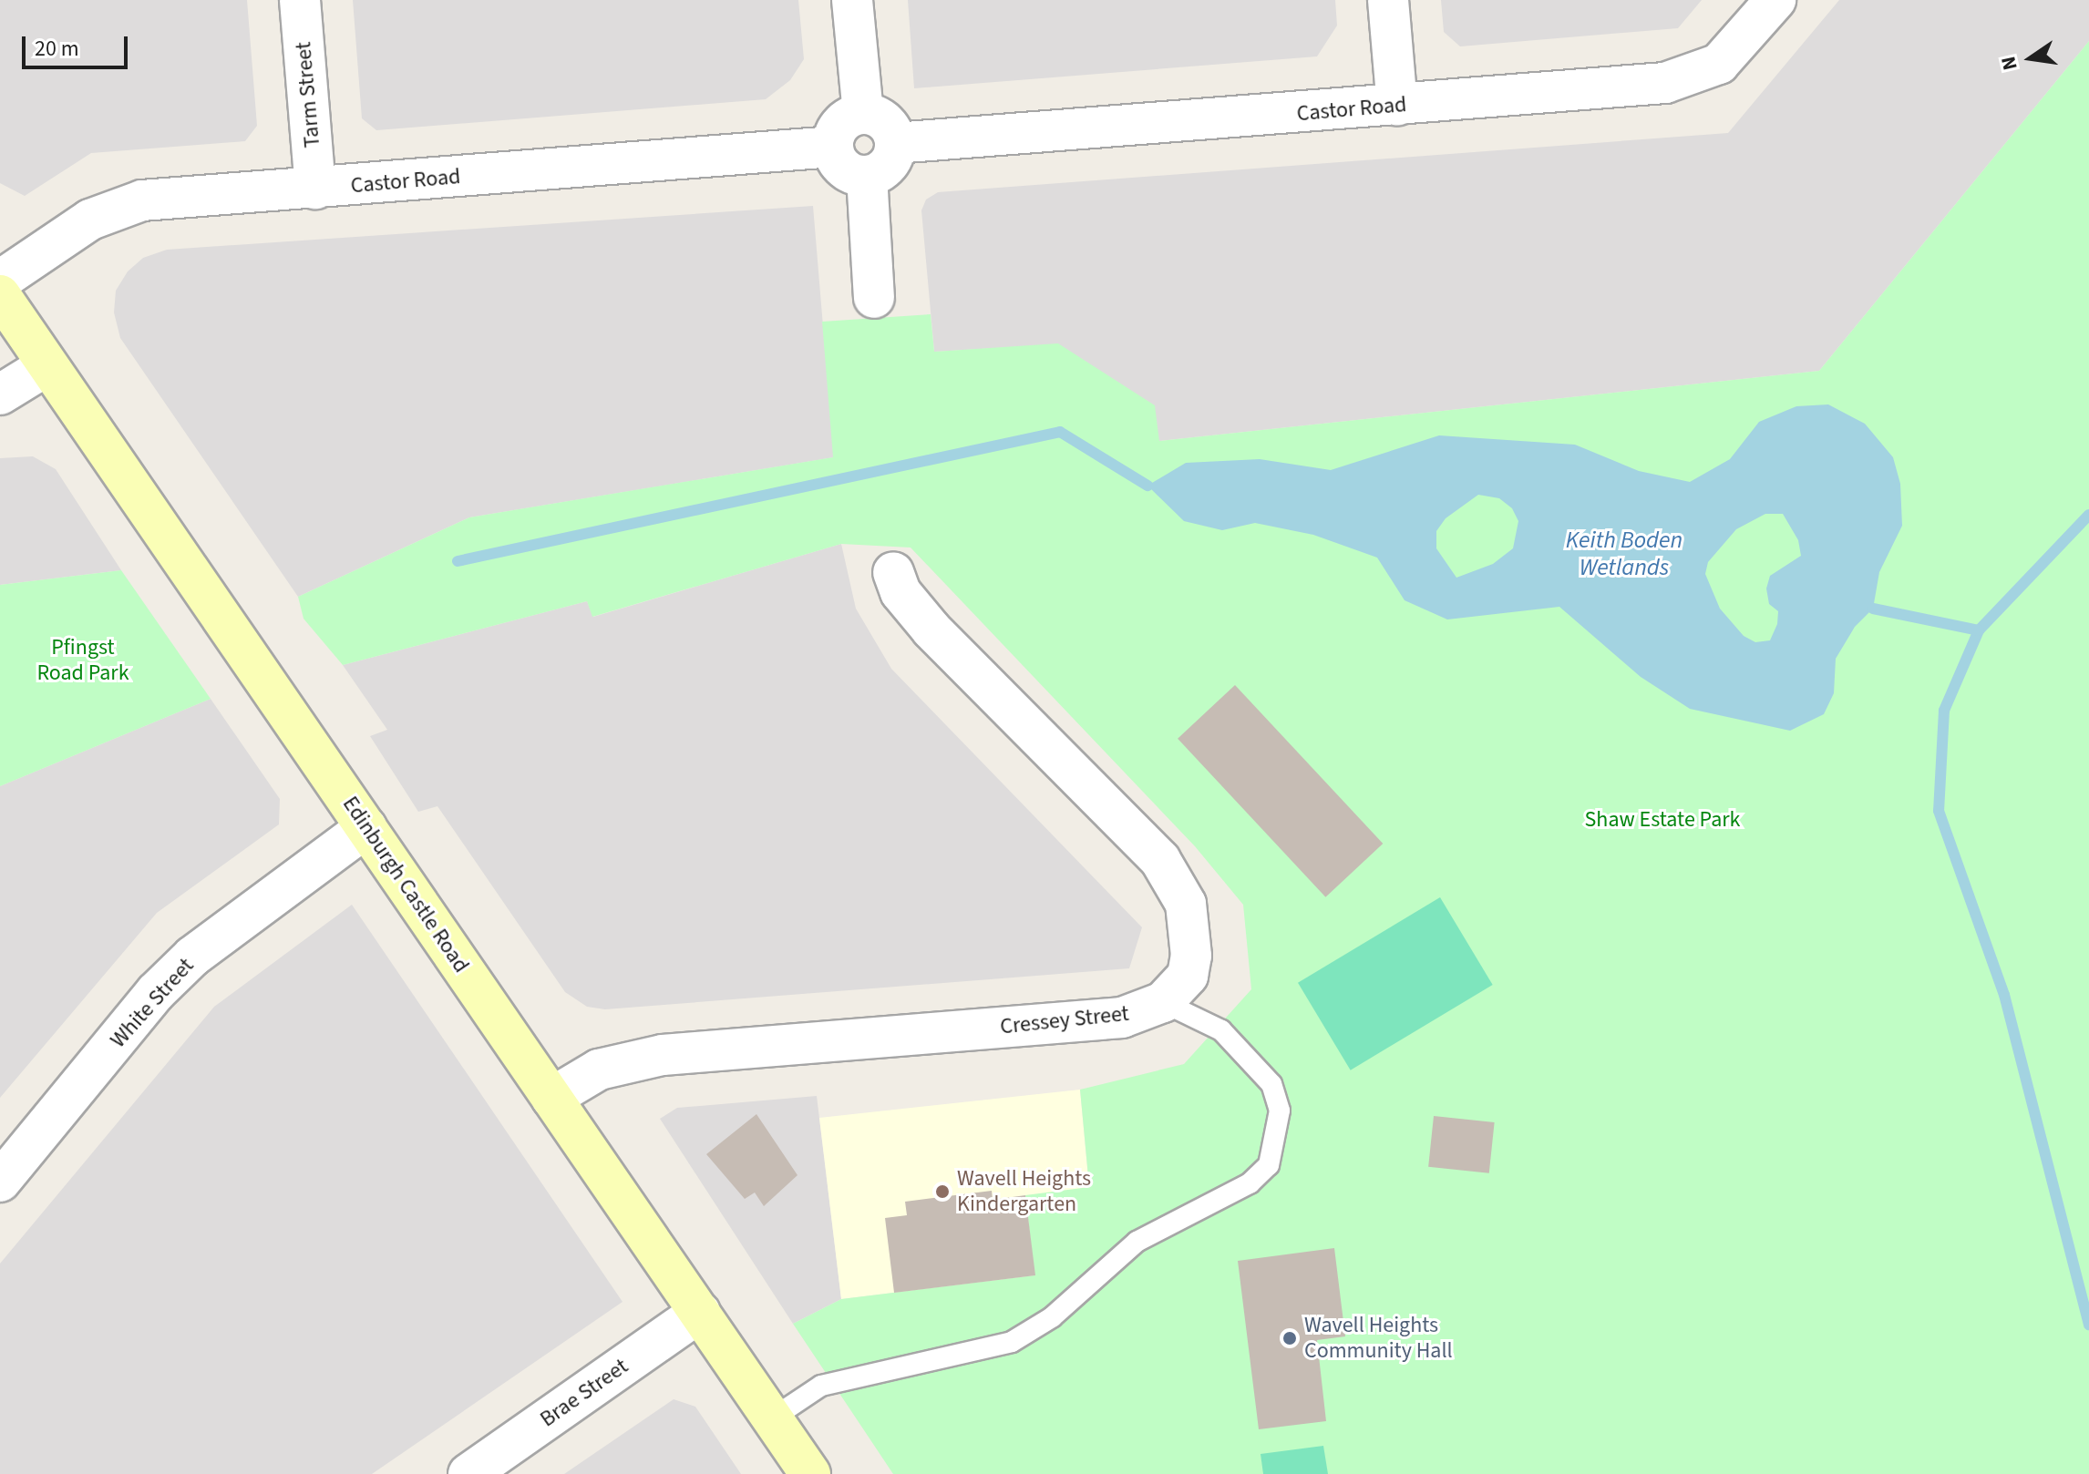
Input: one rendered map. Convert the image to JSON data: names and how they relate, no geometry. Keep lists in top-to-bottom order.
{
  "streets": {
    "street": [
      "Tarm Street",
      "Castor Road",
      "Edinburgh Castle Road",
      "White Street",
      "Cressey Street",
      "Brae Street"
    ]
  },
  "crossings": [
    ["Tarm Street", "Castor Road"],
    ["Edinburgh Castle Road", "White Street"],
    ["Edinburgh Castle Road", "Cressey Street"],
    ["Edinburgh Castle Road", "Brae Street"]
  ],
  "water": ["Keith Boden Wetlands"],
  "parks": ["Pfingst Road Park", "Shaw Estate Park"],
  "places": ["Wavell Heights Kindergarten", "Wavell Heights Community Hall"],
  "scale_bar": "20 m",
  "north": "left"
}
